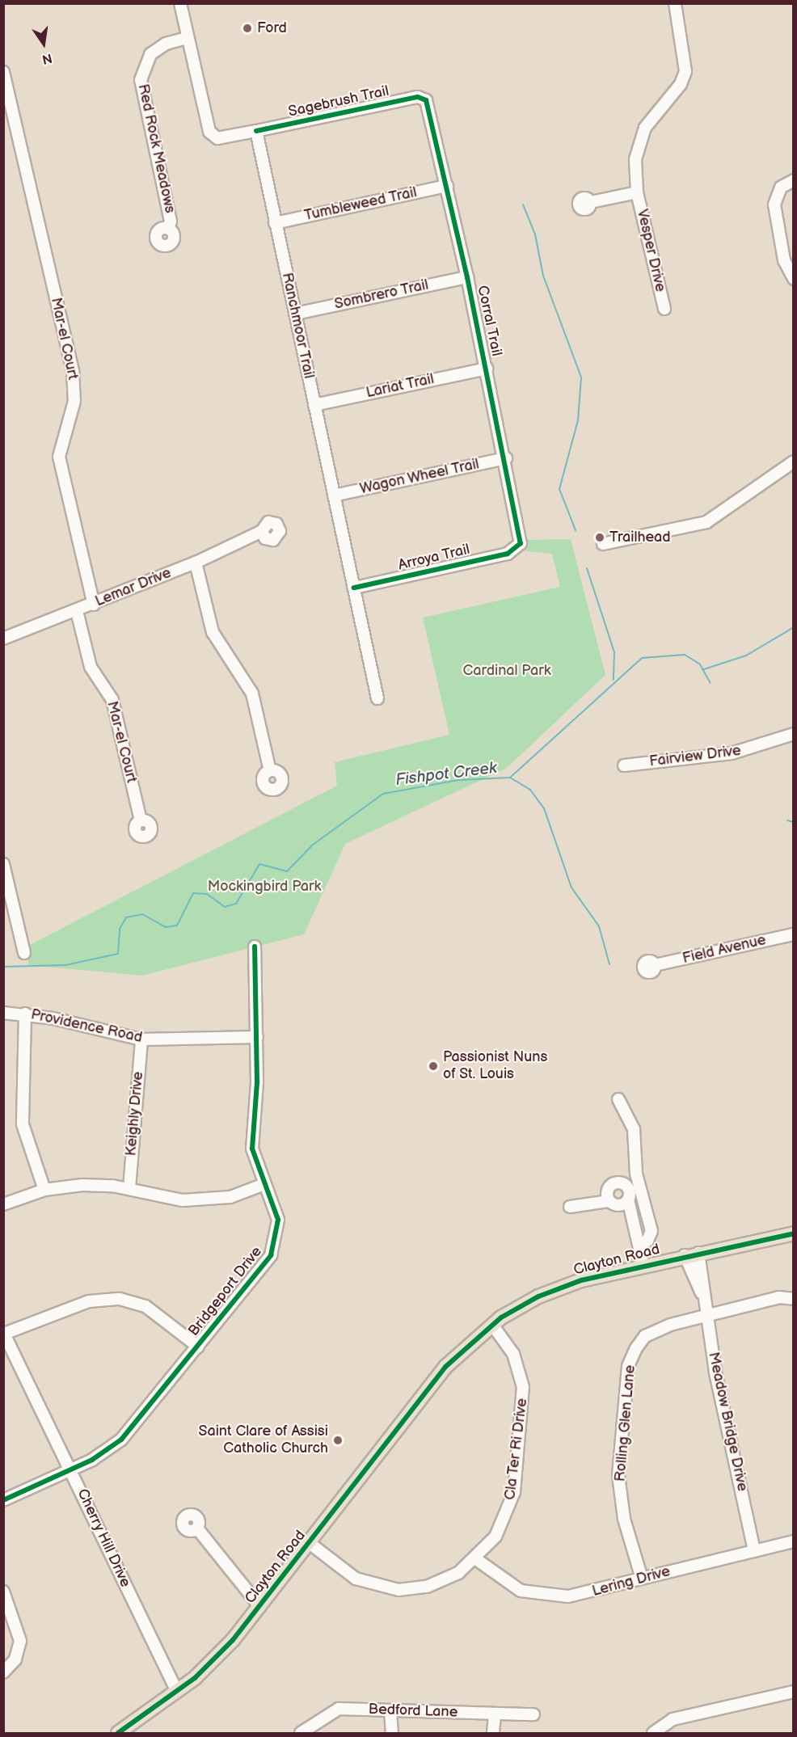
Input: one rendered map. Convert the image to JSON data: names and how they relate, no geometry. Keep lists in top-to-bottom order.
{
  "streets": {
    "main road": ["Clayton Road"],
    "street": [
      "Sagebrush Trail",
      "Red Rock Meadows",
      "Tumbleweed Trail",
      "Vesper Drive",
      "Sombrero Trail",
      "Corral Trail",
      "Ranchmoor Trail",
      "Mar-el Court",
      "Lariat Trail",
      "Wagon Wheel Trail",
      "Arroya Trail",
      "Lemar Drive",
      "Fairview Drive",
      "Field Avenue",
      "Providence Road",
      "Keighly Drive",
      "Bridgeport Drive",
      "Meadow Bridge Drive",
      "Rolling Glen Lane",
      "Cla Ter Ri Drive",
      "Cherry Hill Drive",
      "Lering Drive",
      "Bedford Lane"
    ]
  },
  "crossings": [
    ["Sagebrush Trail", "Corral Trail"],
    ["Sagebrush Trail", "Ranchmoor Trail"],
    ["Tumbleweed Trail", "Corral Trail"],
    ["Tumbleweed Trail", "Ranchmoor Trail"],
    ["Sombrero Trail", "Corral Trail"],
    ["Sombrero Trail", "Ranchmoor Trail"],
    ["Corral Trail", "Lariat Trail"],
    ["Corral Trail", "Wagon Wheel Trail"],
    ["Corral Trail", "Arroya Trail"],
    ["Ranchmoor Trail", "Lariat Trail"],
    ["Ranchmoor Trail", "Wagon Wheel Trail"],
    ["Ranchmoor Trail", "Arroya Trail"],
    ["Mar-el Court", "Lemar Drive"],
    ["Providence Road", "Keighly Drive"],
    ["Providence Road", "Bridgeport Drive"],
    ["Clayton Road", "Meadow Bridge Drive"],
    ["Clayton Road", "Cla Ter Ri Drive"],
    ["Clayton Road", "Cherry Hill Drive"],
    ["Bridgeport Drive", "Cherry Hill Drive"],
    ["Meadow Bridge Drive", "Rolling Glen Lane"],
    ["Meadow Bridge Drive", "Lering Drive"],
    ["Rolling Glen Lane", "Lering Drive"],
    ["Cla Ter Ri Drive", "Lering Drive"]
  ],
  "water": ["Fishpot Creek"],
  "parks": ["Cardinal Park", "Mockingbird Park"],
  "places": [
    "Ford",
    "Trailhead",
    "Passionist Nuns of St. Louis",
    "Saint Clare of Assisi Catholic Church"
  ],
  "north": "bottom"
}
